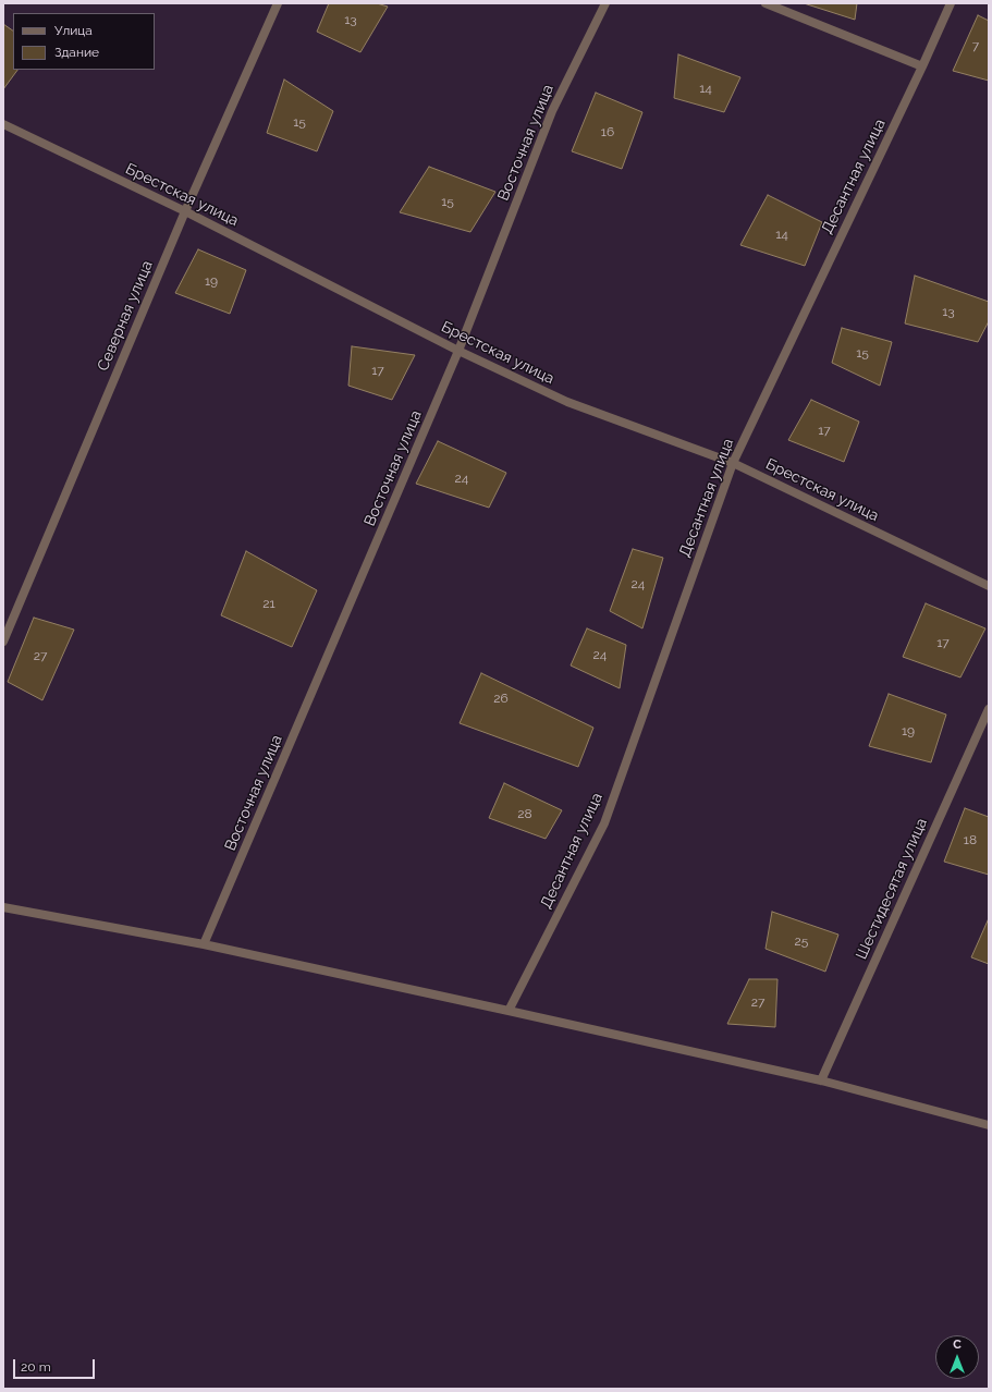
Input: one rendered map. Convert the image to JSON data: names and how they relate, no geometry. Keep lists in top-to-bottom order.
{
  "streets": {
    "street": [
      "Восточная улица",
      "Десантная улица",
      "Брестская улица",
      "Северная улица",
      "Шестидесятая улица"
    ]
  },
  "crossings": [
    ["Восточная улица", "Брестская улица"],
    ["Десантная улица", "Брестская улица"],
    ["Брестская улица", "Северная улица"]
  ],
  "house_numbers": [
    "13",
    "7",
    "14",
    "15",
    "16",
    "15",
    "14",
    "19",
    "13",
    "15",
    "17",
    "17",
    "24",
    "24",
    "21",
    "17",
    "24",
    "27",
    "26",
    "19",
    "28",
    "18",
    "25",
    "27"
  ],
  "legend": ["Улица", "Здание"],
  "scale_bar": "20 m",
  "north": "top"
}
